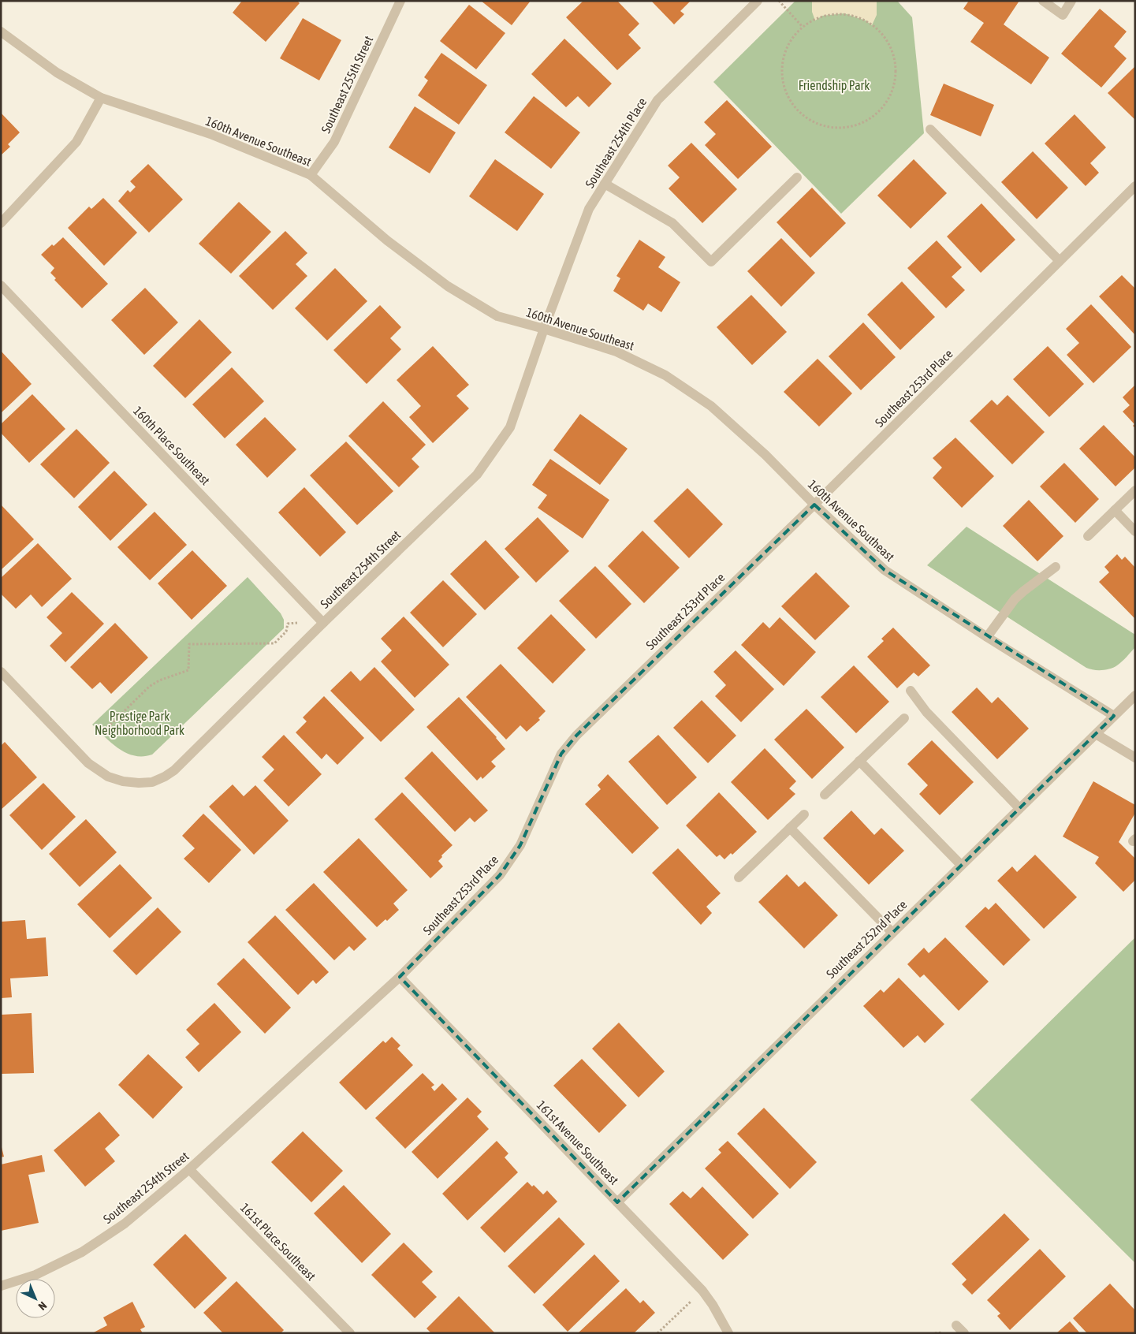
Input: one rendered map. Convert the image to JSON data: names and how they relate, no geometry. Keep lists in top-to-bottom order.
{
  "streets": {
    "street": [
      "Southeast 255th Street",
      "160th Avenue Southeast",
      "Southeast 254th Place",
      "Southeast 253rd Place",
      "160th Place Southeast",
      "Southeast 254th Street",
      "Southeast 252nd Place",
      "161st Avenue Southeast",
      "161st Place Southeast"
    ]
  },
  "crossings": [
    ["Southeast 255th Street", "160th Avenue Southeast"],
    ["160th Avenue Southeast", "Southeast 254th Place"],
    ["160th Avenue Southeast", "Southeast 253rd Place"],
    ["160th Avenue Southeast", "Southeast 254th Street"],
    ["160th Avenue Southeast", "Southeast 252nd Place"],
    ["Southeast 254th Place", "Southeast 254th Street"],
    ["Southeast 253rd Place", "Southeast 254th Street"],
    ["Southeast 253rd Place", "161st Avenue Southeast"],
    ["160th Place Southeast", "Southeast 254th Street"],
    ["Southeast 254th Street", "161st Place Southeast"],
    ["Southeast 252nd Place", "161st Avenue Southeast"]
  ],
  "parks": ["Friendship Park", "Prestige Park Neighborhood Park"],
  "north": "bottom right"
}
